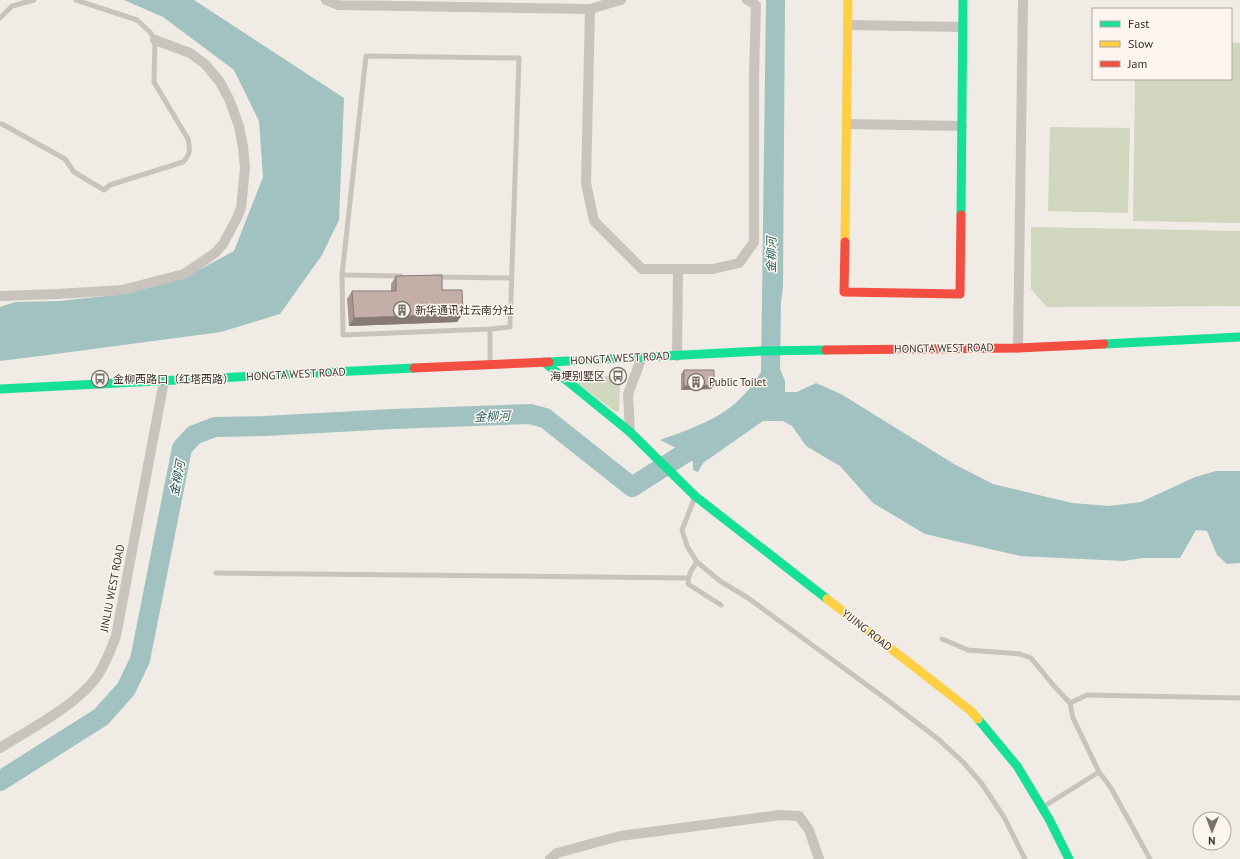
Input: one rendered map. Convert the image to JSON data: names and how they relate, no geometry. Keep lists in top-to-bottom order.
{
  "streets": {
    "street": ["HONGTA WEST ROAD", "JINLIU WEST ROAD", "YIJING ROAD"]
  },
  "crossings": [
    ["HONGTA WEST ROAD", "JINLIU WEST ROAD"],
    ["HONGTA WEST ROAD", "YIJING ROAD"]
  ],
  "water": ["金柳河"],
  "places": {
    "building": ["新华通讯社云南分社", "Public Toilet"],
    "bus stop": ["海埂别墅区", "金柳西路口（红塔西路）"]
  },
  "legend": ["Fast", "Slow", "Jam"],
  "north": "bottom"
}
